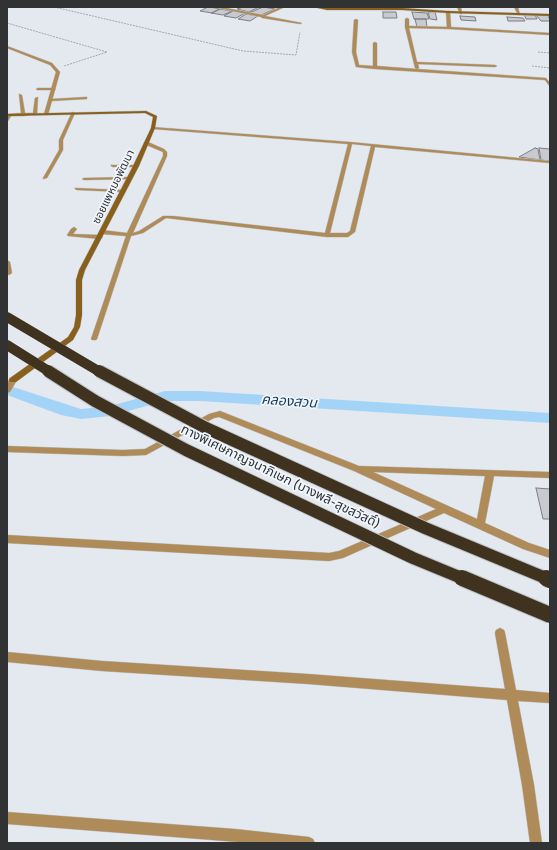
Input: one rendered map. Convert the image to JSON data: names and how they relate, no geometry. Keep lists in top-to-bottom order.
{
  "streets": {
    "highway": ["ทางพิเศษกาญจนาภิเษก (บางพลี-สุขสวัสดิ์)"],
    "street": ["ซอยแพหมอพัฒนา"]
  },
  "water": ["คลองสวน"]
}
